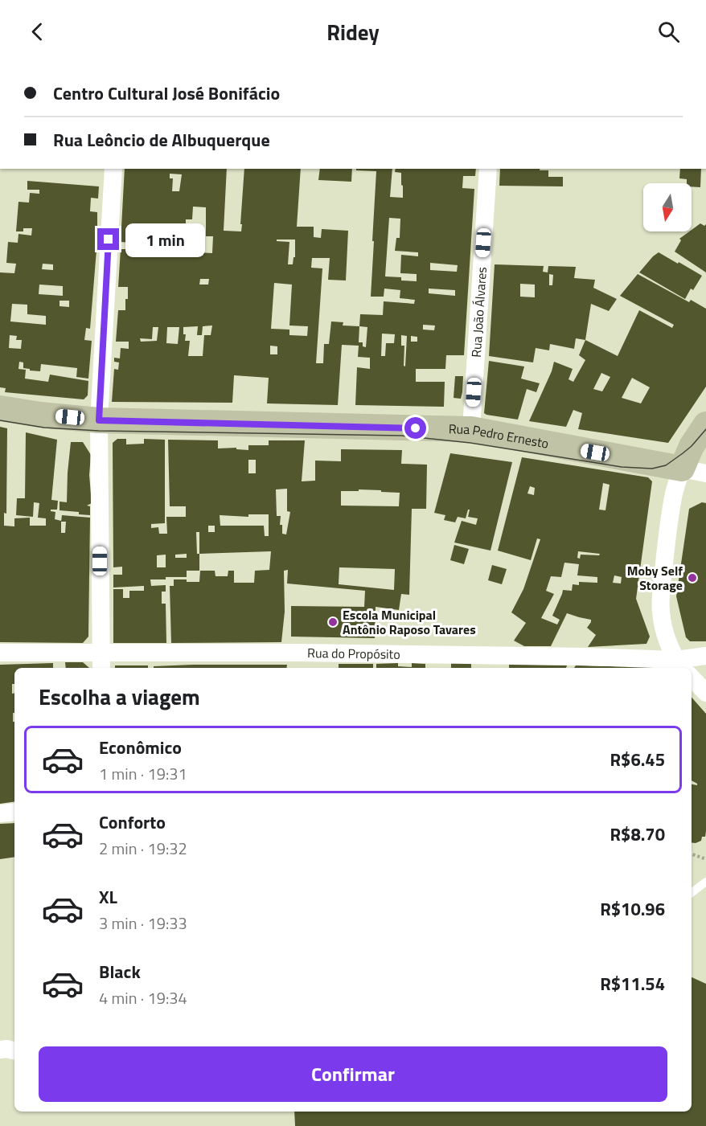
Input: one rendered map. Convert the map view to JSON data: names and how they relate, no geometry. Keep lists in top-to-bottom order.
{
  "streets": {
    "street": ["Rua João Álvares", "Rua Pedro Ernesto", "Rua do Propósito"]
  },
  "crossings": [
    ["Rua João Álvares", "Rua Pedro Ernesto"]
  ],
  "places": ["Moby Self Storage", "Escola Municipal Antônio Raposo Tavares"],
  "north": "bottom",
  "page": {
    "header": "Ridey",
    "banner": ["Centro Cultural José Bonifácio", "Rua Leôncio de Albuquerque"],
    "bubble": "1 min",
    "heading": "Escolha a viagem",
    "list": [
      {
        "name": "Econômico",
        "note": "1 min · 19:31",
        "value": "R$6.45"
      },
      {
        "name": "Conforto",
        "note": "2 min · 19:32",
        "value": "R$8.70"
      },
      {
        "name": "XL",
        "note": "3 min · 19:33",
        "value": "R$10.96"
      },
      {
        "name": "Black",
        "note": "4 min · 19:34",
        "value": "R$11.54"
      }
    ],
    "buttons": "Confirmar"
  }
}
